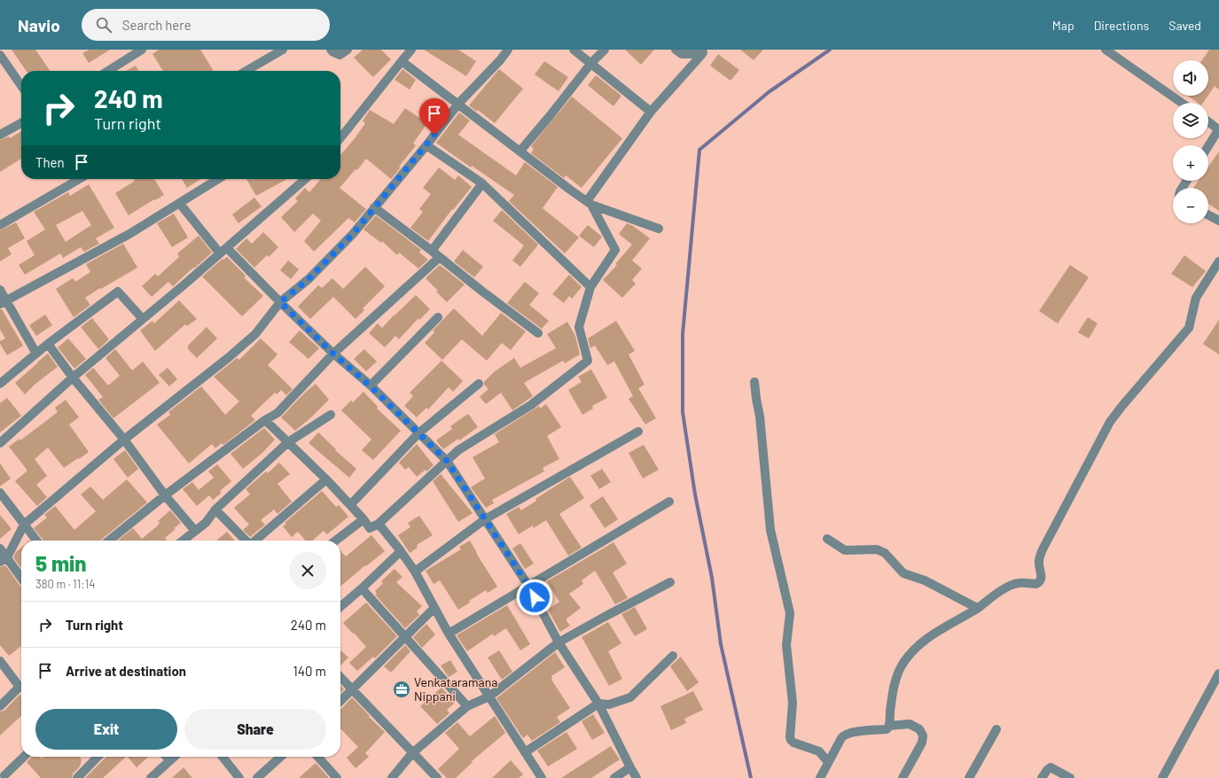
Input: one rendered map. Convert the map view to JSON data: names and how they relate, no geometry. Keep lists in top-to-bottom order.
{
  "places": {
    "office": ["Venkataramana Nippani"]
  },
  "page": {
    "header": "Navio",
    "search": "Search here",
    "nav": ["Map", "Directions", "Saved"],
    "map_buttons": ["+", "−"],
    "turn": ["240 m", "Turn right"],
    "then": "Then",
    "heading": ["5 min", "380 m · 11:14"],
    "list": [
      {
        "name": "Turn right",
        "value": "240 m"
      },
      {
        "name": "Arrive at destination",
        "value": "140 m"
      }
    ],
    "buttons": ["Exit", "Share"]
  }
}
